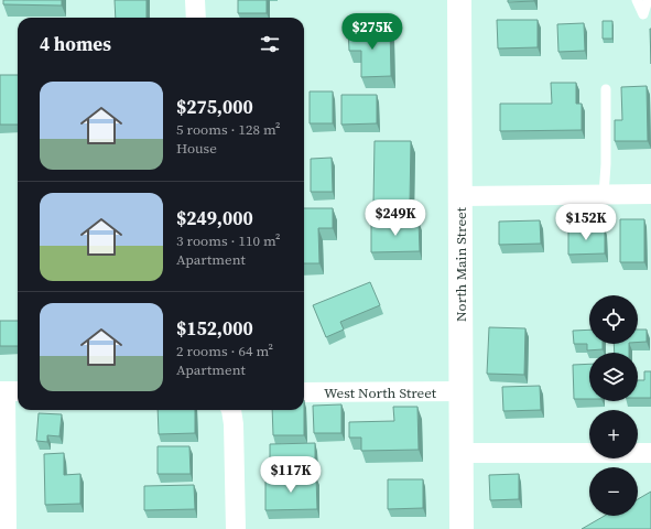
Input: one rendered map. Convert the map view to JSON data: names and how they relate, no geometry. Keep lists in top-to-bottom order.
{
  "streets": {
    "main road": ["North Main Street"],
    "street": ["West North Street"]
  },
  "crossings": [
    ["North Main Street", "West North Street"]
  ],
  "page": {
    "price": [
      "$275K",
      "$249K",
      "$152K",
      "$117K"
    ],
    "heading": "4 homes",
    "list": [
      {
        "name": "$275,000",
        "note": "5 rooms · 128 m² · House"
      },
      {
        "name": "$249,000",
        "note": "3 rooms · 110 m² · Apartment"
      },
      {
        "name": "$152,000",
        "note": "2 rooms · 64 m² · Apartment"
      }
    ],
    "map_buttons": ["+", "−"]
  }
}
